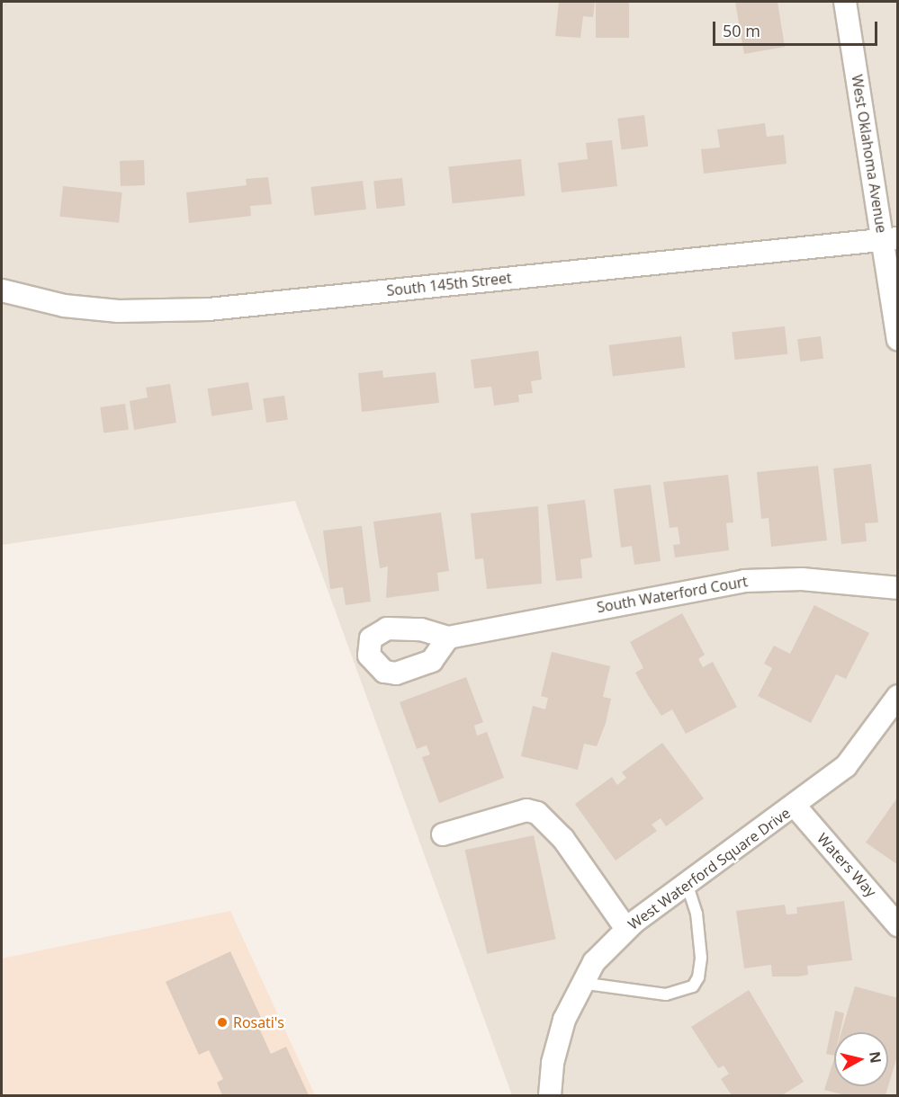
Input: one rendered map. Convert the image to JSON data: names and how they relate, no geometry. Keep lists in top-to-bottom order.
{
  "streets": {
    "street": [
      "West Oklahoma Avenue",
      "South 145th Street",
      "South Waterford Court",
      "Waters Way",
      "West Waterford Square Drive"
    ]
  },
  "crossings": [
    ["West Oklahoma Avenue", "South 145th Street"],
    ["Waters Way", "West Waterford Square Drive"]
  ],
  "places": ["Rosati's"],
  "scale_bar": "50 m",
  "north": "right"
}
